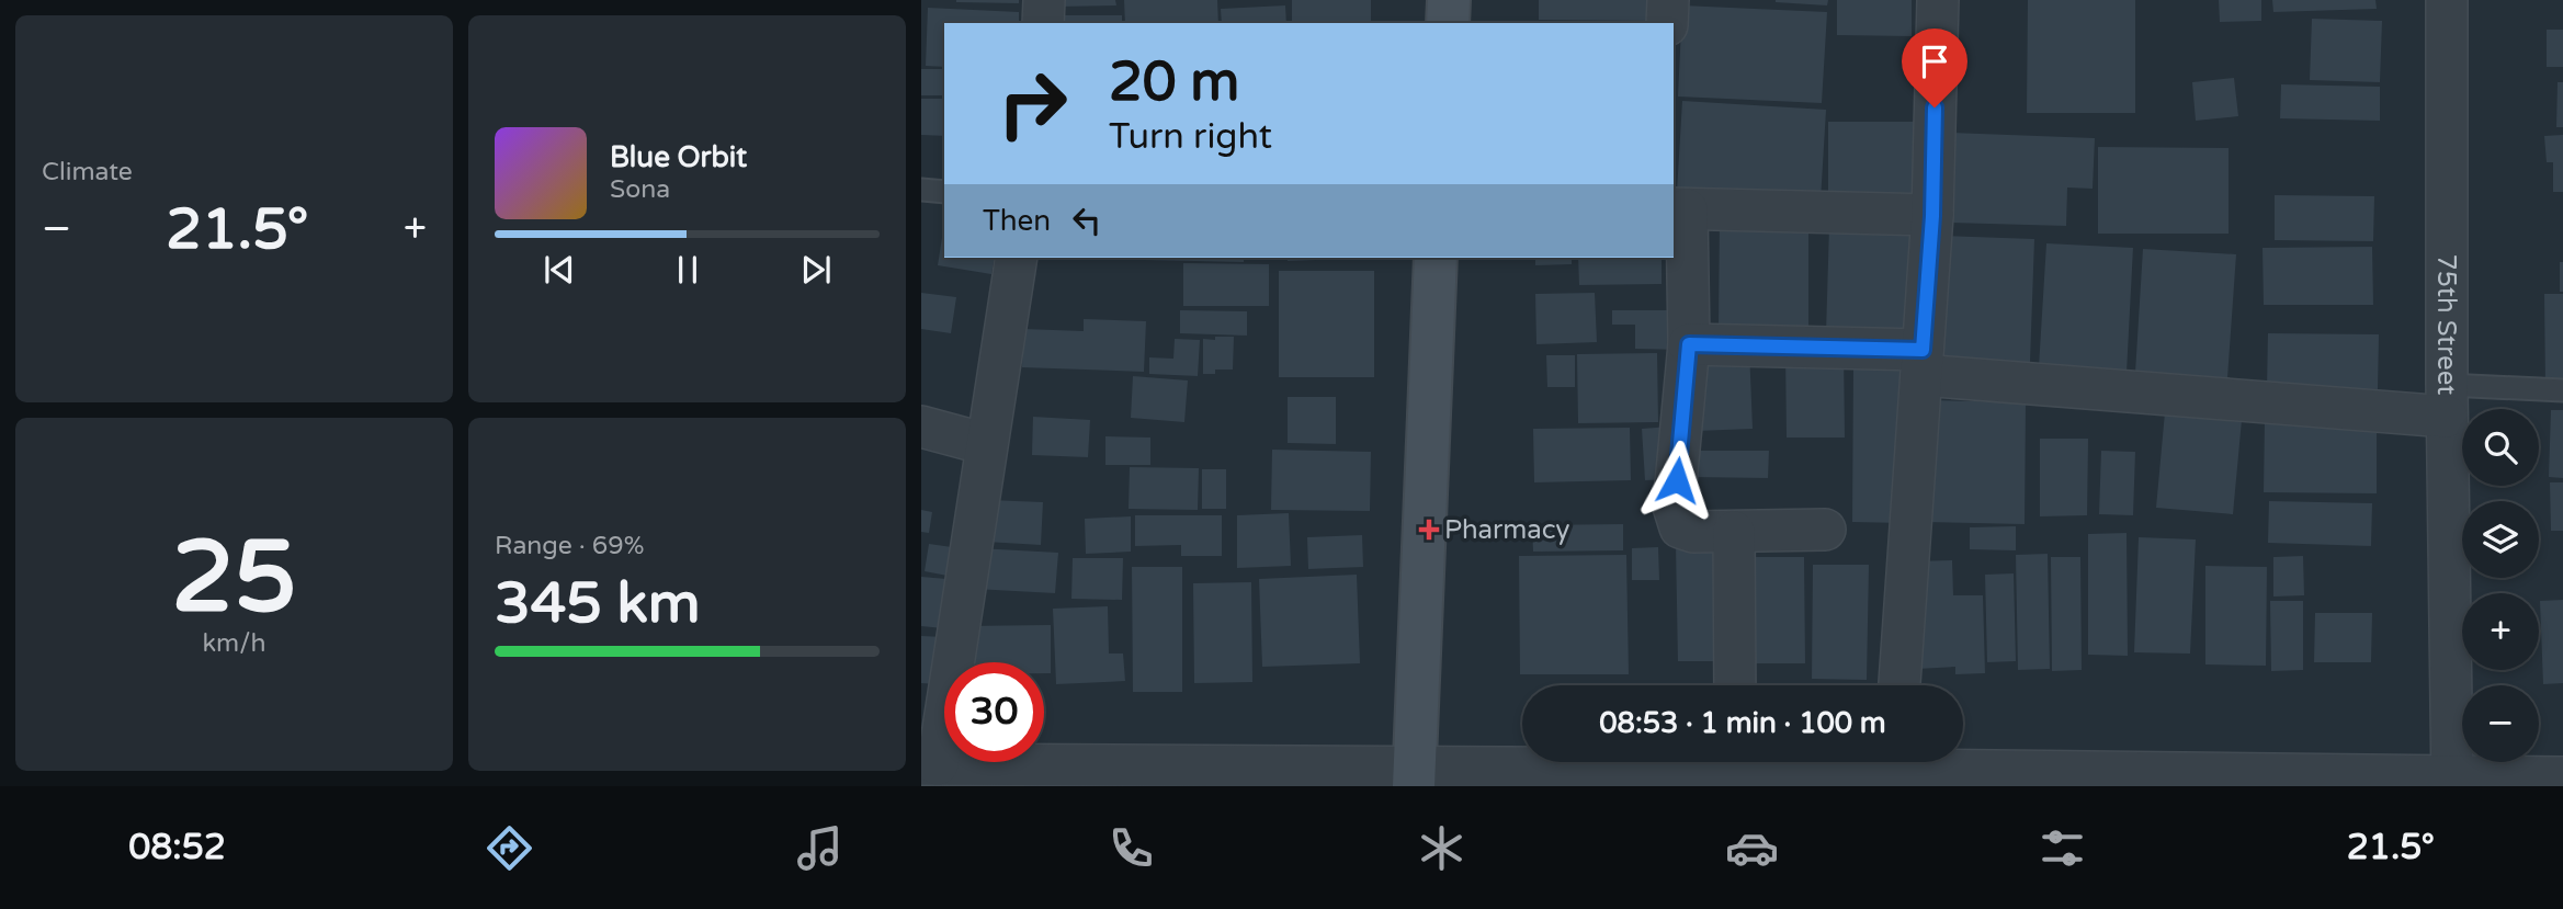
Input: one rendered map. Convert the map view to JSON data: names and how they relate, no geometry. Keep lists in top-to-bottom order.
{
  "streets": {
    "street": ["75th Street"]
  },
  "places": {
    "health": ["Pharmacy"]
  },
  "page": {
    "tile": [
      "Climate",
      ["25", "km/h"],
      ["Range · 69%", "345 km"]
    ],
    "turn": ["20 m", "Turn right"],
    "song": ["Blue Orbit", "Sona"],
    "then": "Then",
    "heat": ["−", "21.5°", "+"],
    "map_buttons": ["+", "−"],
    "limit": "30",
    "trip": "08:53 · 1 min · 100 m",
    "tabs": ["08:52", "21.5°"]
  }
}
